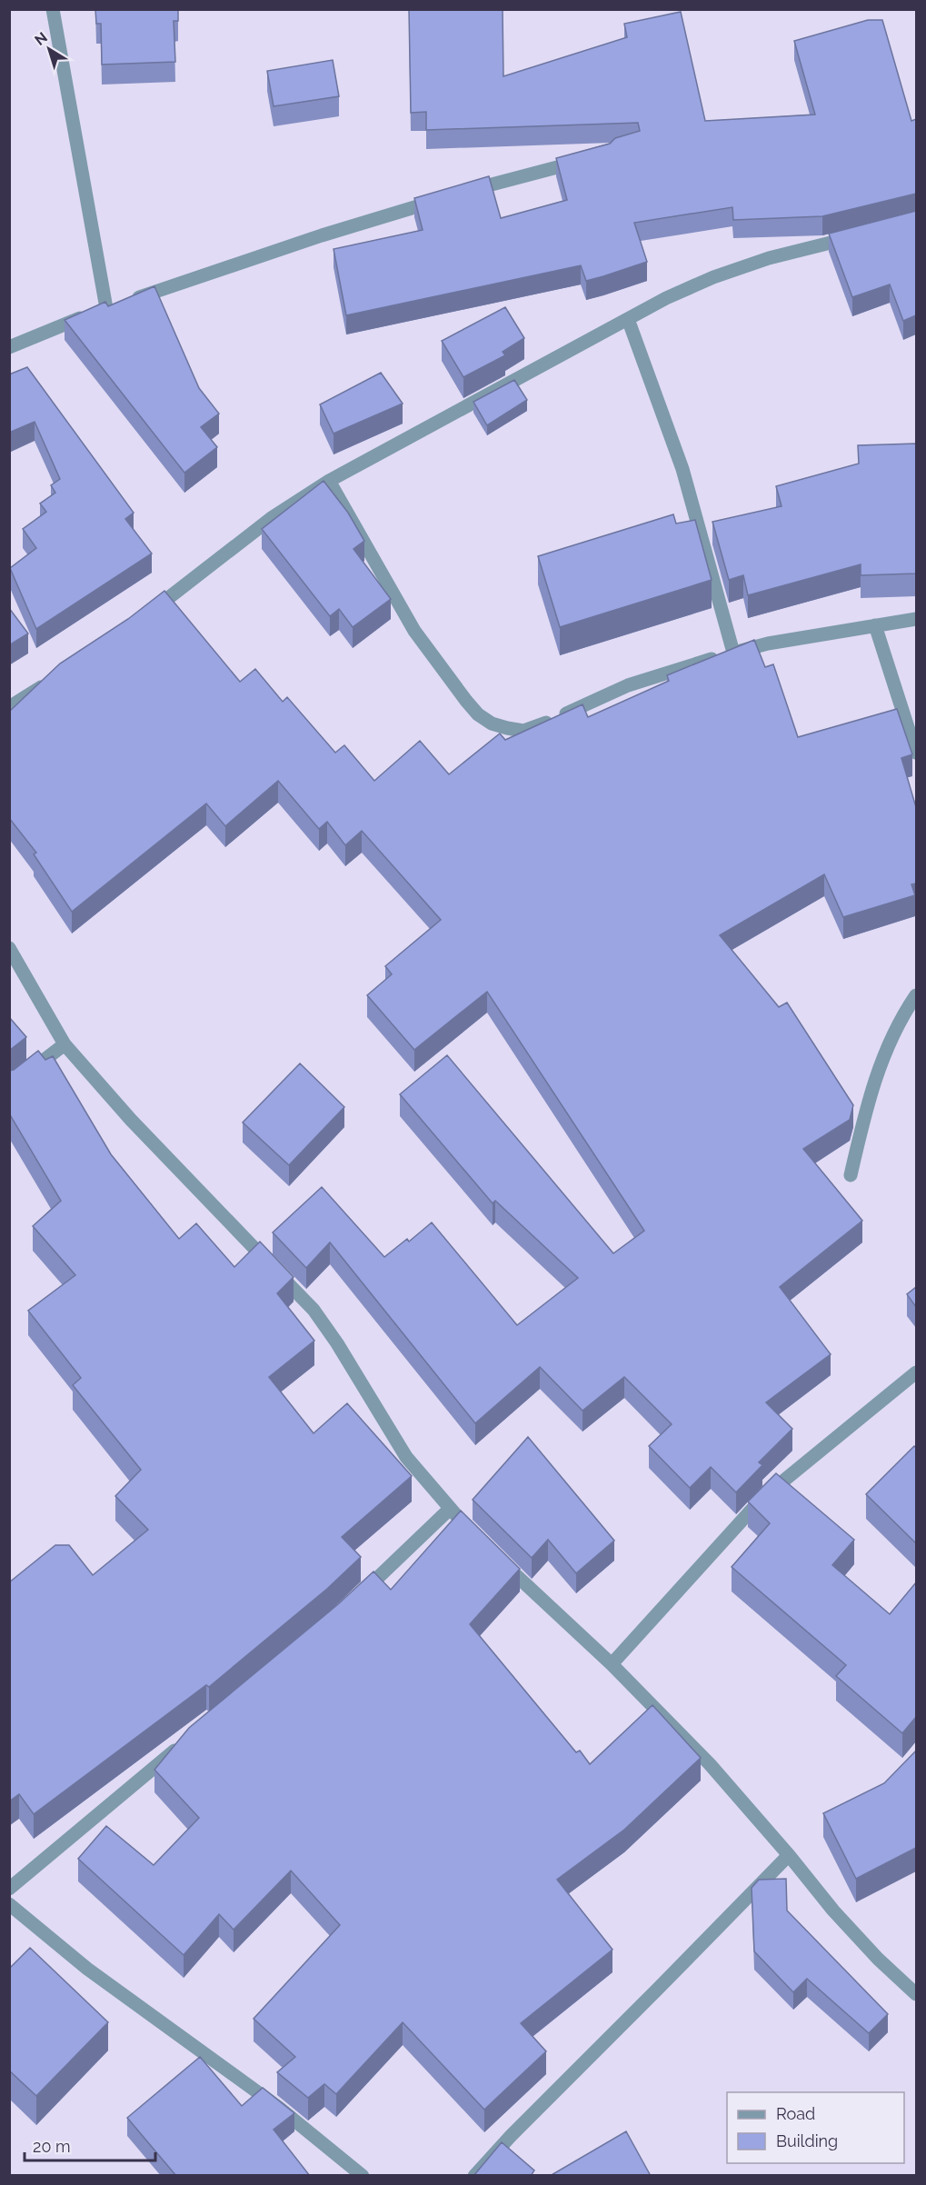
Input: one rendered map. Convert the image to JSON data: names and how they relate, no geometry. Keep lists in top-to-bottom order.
{
  "legend": ["Road", "Building"],
  "scale_bar": "20 m",
  "north": "top left"
}
